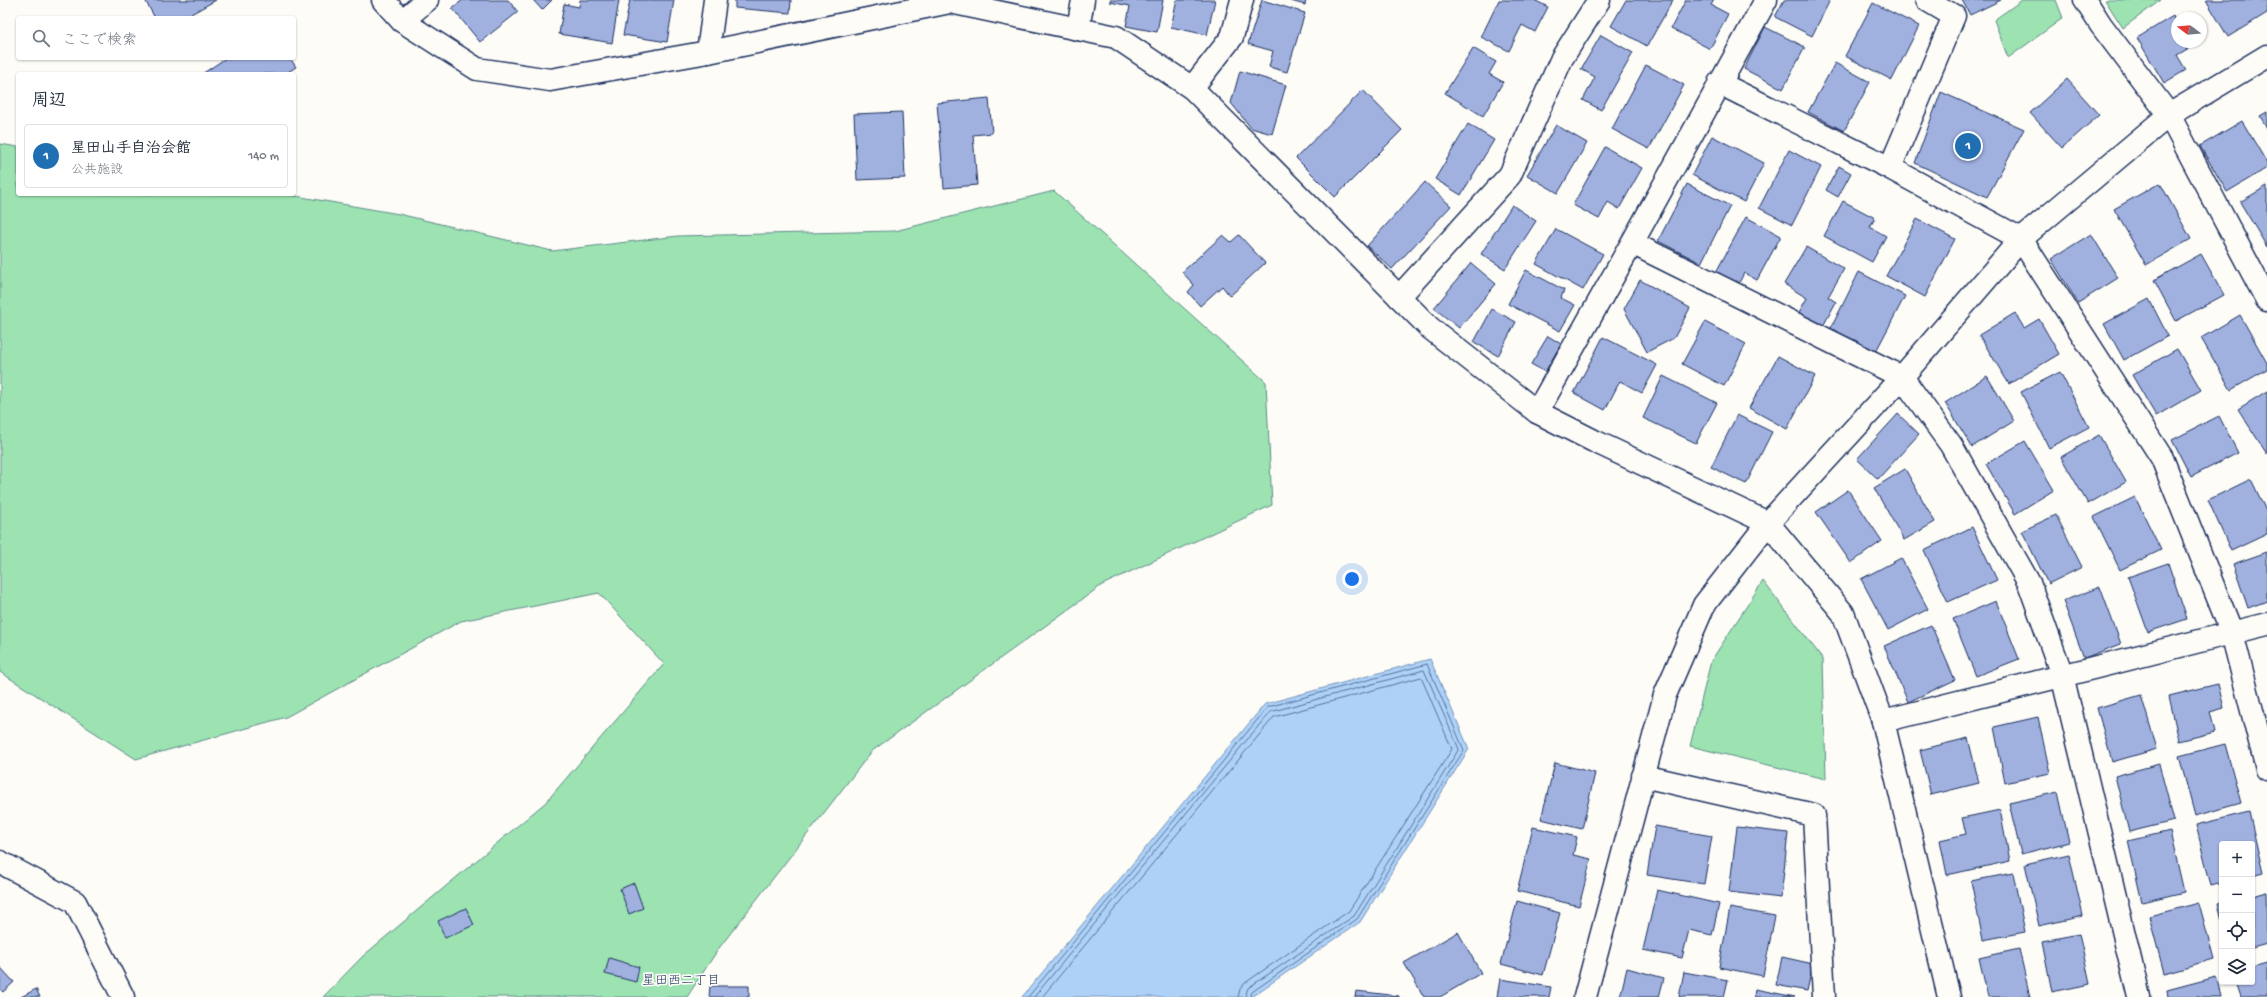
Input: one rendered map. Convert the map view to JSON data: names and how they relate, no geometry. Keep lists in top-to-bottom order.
{
  "districts": ["星田西二丁目"],
  "north": "left",
  "page": {
    "search": "ここで検索",
    "heading": "周辺",
    "list": [
      {
        "mark": "1",
        "name": "星田山手自治会館",
        "note": "公共施設",
        "value": "140 m"
      }
    ],
    "pins": "1",
    "map_buttons": ["+", "−"]
  }
}
